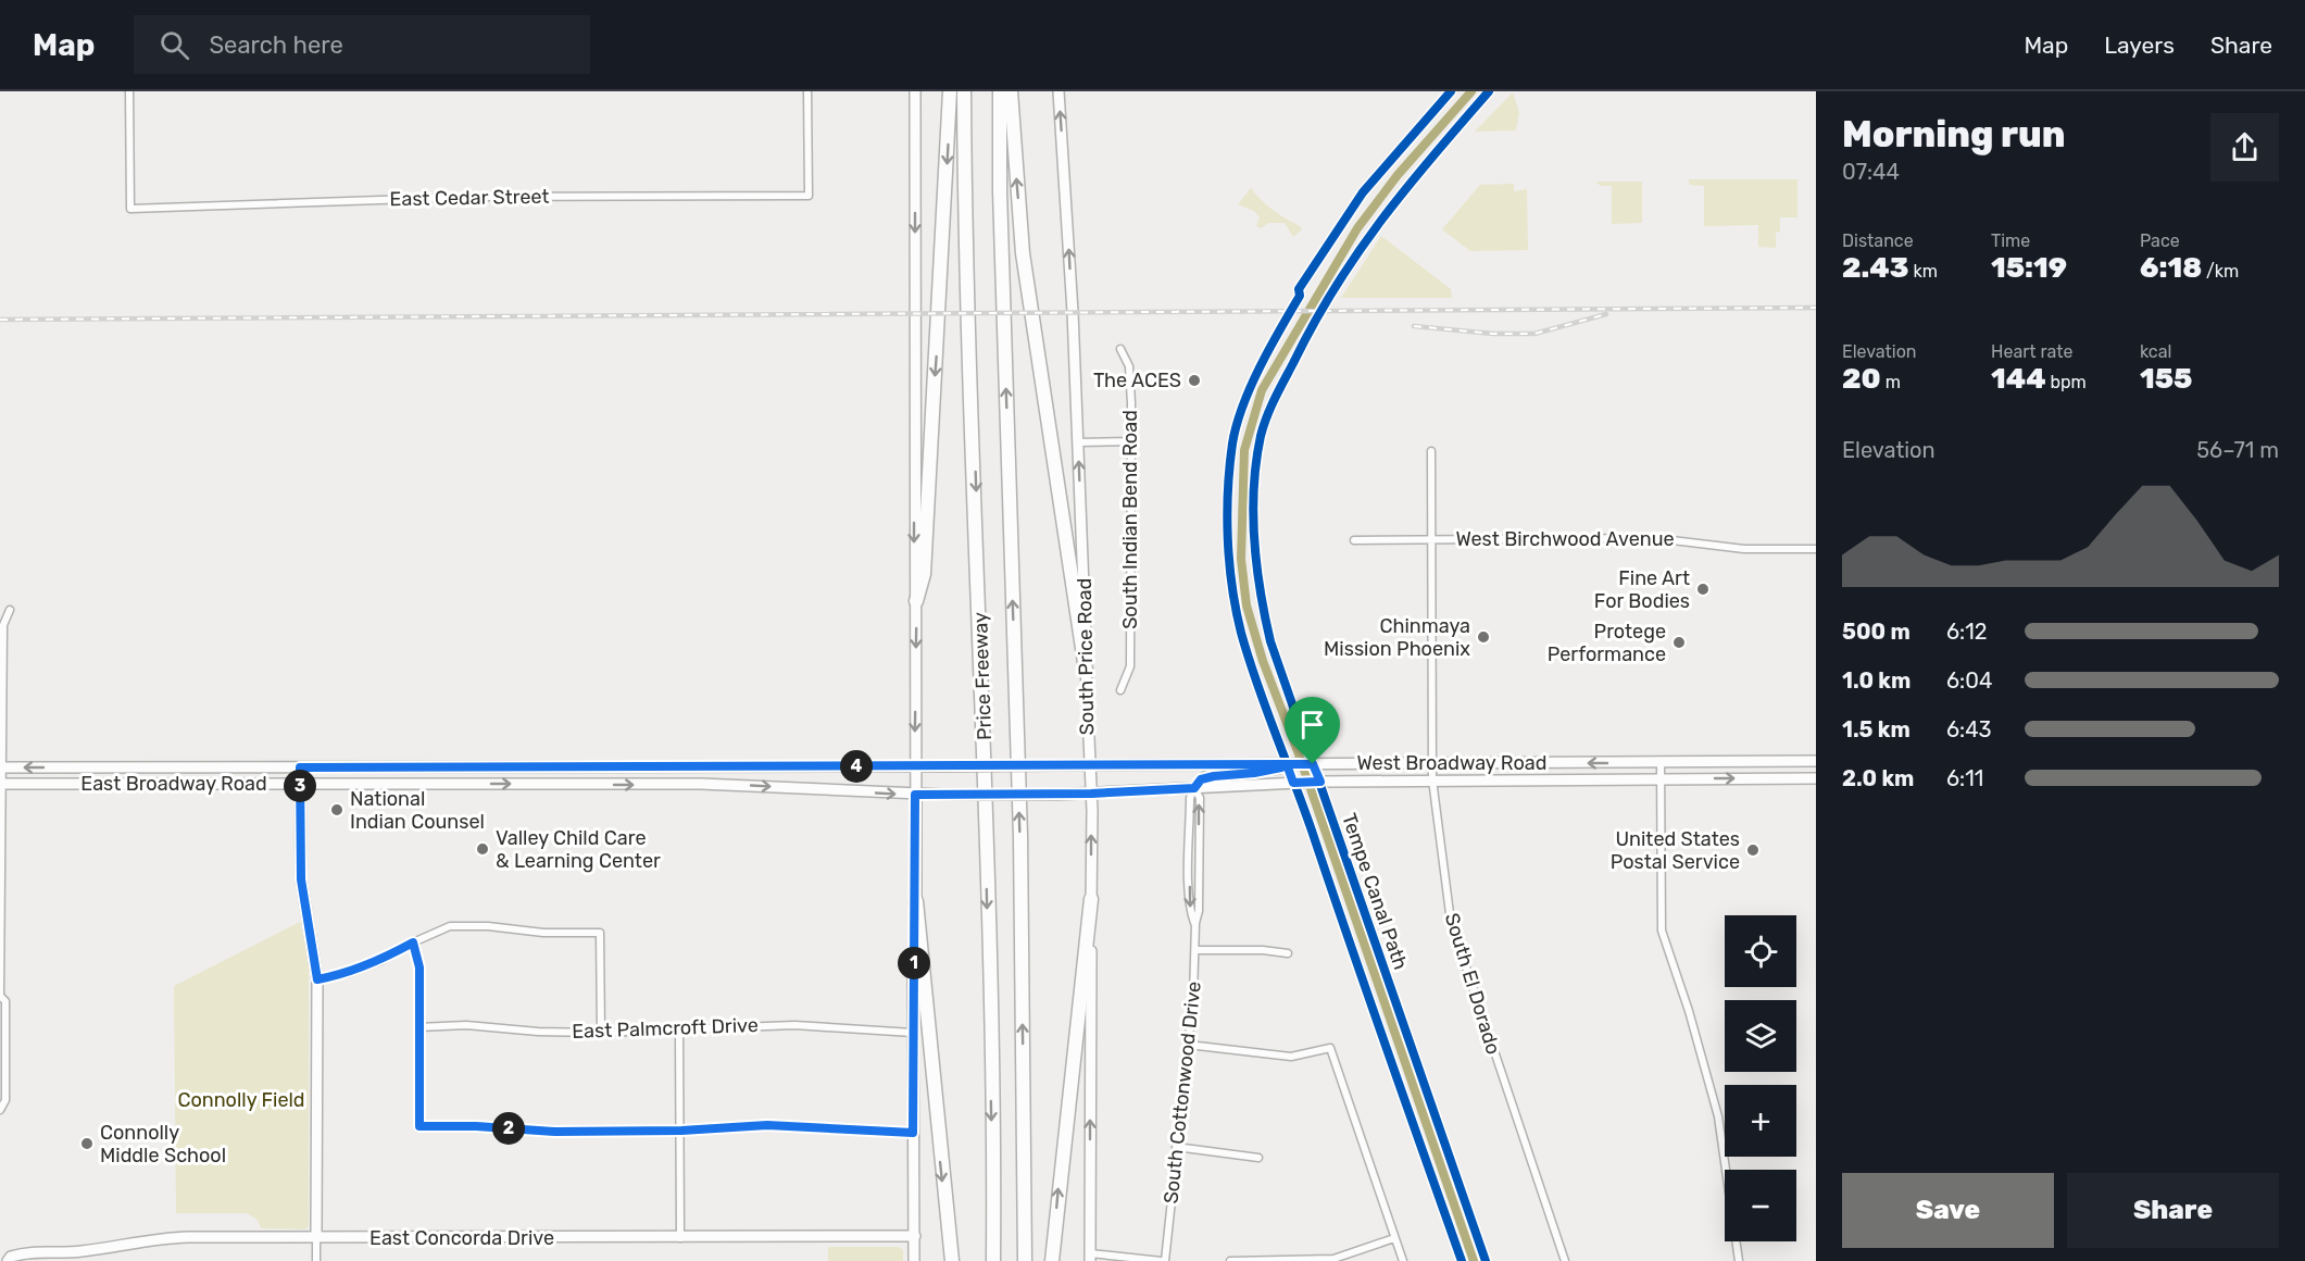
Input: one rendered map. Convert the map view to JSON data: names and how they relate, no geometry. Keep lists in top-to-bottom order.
{
  "streets": {
    "highway": ["Price Freeway"],
    "main road": [
      "South Price Road",
      "West Broadway Road",
      "East Broadway Road",
      "East Concorda Drive"
    ],
    "street": [
      "East Cedar Street",
      "South Indian Bend Road",
      "West Birchwood Avenue",
      "South El Dorado",
      "East Palmcroft Drive",
      "South Cottonwood Drive"
    ],
    "cycle path": ["Tempe Canal Path"]
  },
  "crossings": [
    ["West Birchwood Avenue", "South El Dorado"],
    ["South Price Road", "West Broadway Road"],
    ["South Price Road", "East Broadway Road"],
    ["West Broadway Road", "East Broadway Road"],
    ["West Broadway Road", "South El Dorado"],
    ["West Broadway Road", "South Cottonwood Drive"]
  ],
  "one_way": ["South Price Road"],
  "parks": ["Connolly Field"],
  "places": [
    "The ACES",
    "Fine Art For Bodies",
    "Chinmaya Mission Phoenix",
    "Protege Performance",
    "National Indian Counsel",
    "Valley Child Care & Learning Center",
    "United States Postal Service",
    "Connolly Middle School"
  ],
  "page": {
    "header": "Map",
    "search": "Search here",
    "nav": ["Map", "Layers", "Share"],
    "heading": ["Morning run", "07:44"],
    "stats": [
      ["Distance", "2.43 km"],
      ["Time", "15:19"],
      ["Pace", "6:18 /km"],
      ["Elevation", "20 m"],
      ["Heart rate", "144 bpm"],
      ["kcal", "155"]
    ],
    "chart": ["Elevation", "56–71 m"],
    "list": [
      {
        "name": "500 m",
        "note": "6:12"
      },
      {
        "name": "1.0 km",
        "note": "6:04"
      },
      {
        "name": "1.5 km",
        "note": "6:43"
      },
      {
        "name": "2.0 km",
        "note": "6:11"
      }
    ],
    "pins": [
      "4",
      "3",
      "1",
      "2"
    ],
    "map_buttons": ["+", "−"],
    "buttons": ["Save", "Share"]
  }
}
